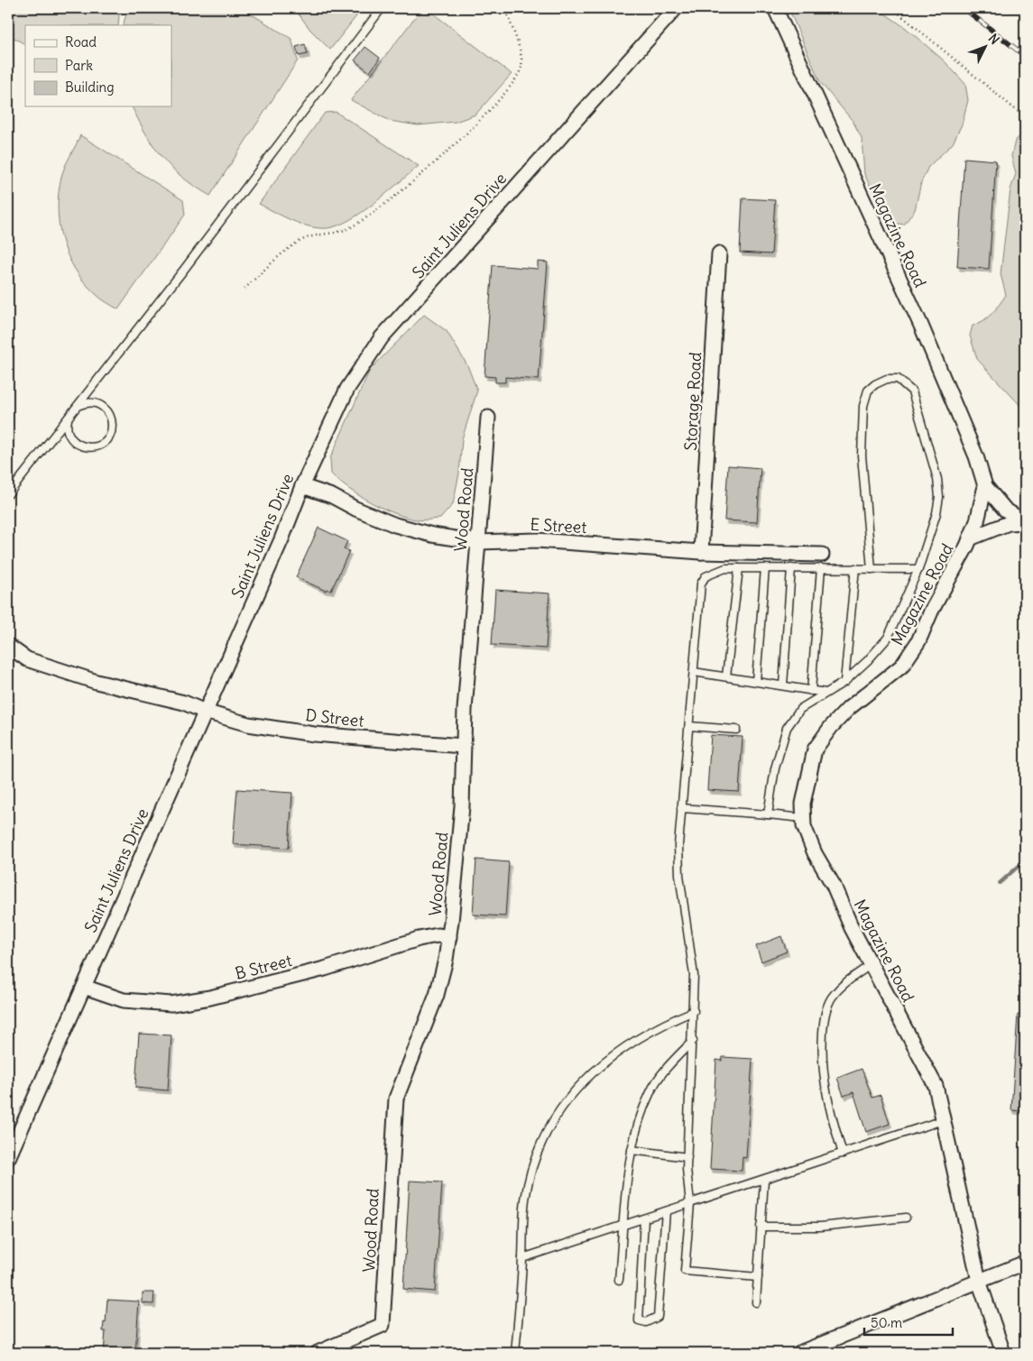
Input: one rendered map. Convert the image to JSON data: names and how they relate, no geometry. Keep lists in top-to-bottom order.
{
  "streets": {
    "street": [
      "Saint Juliens Drive",
      "Magazine Road",
      "Storage Road",
      "Wood Road",
      "E Street",
      "D Street",
      "B Street"
    ]
  },
  "crossings": [
    ["Saint Juliens Drive", "E Street"],
    ["Saint Juliens Drive", "D Street"],
    ["Saint Juliens Drive", "B Street"],
    ["Storage Road", "E Street"],
    ["Wood Road", "E Street"],
    ["Wood Road", "D Street"],
    ["Wood Road", "B Street"]
  ],
  "legend": ["Road", "Park", "Building"],
  "scale_bar": "50 m",
  "north": "top right"
}
